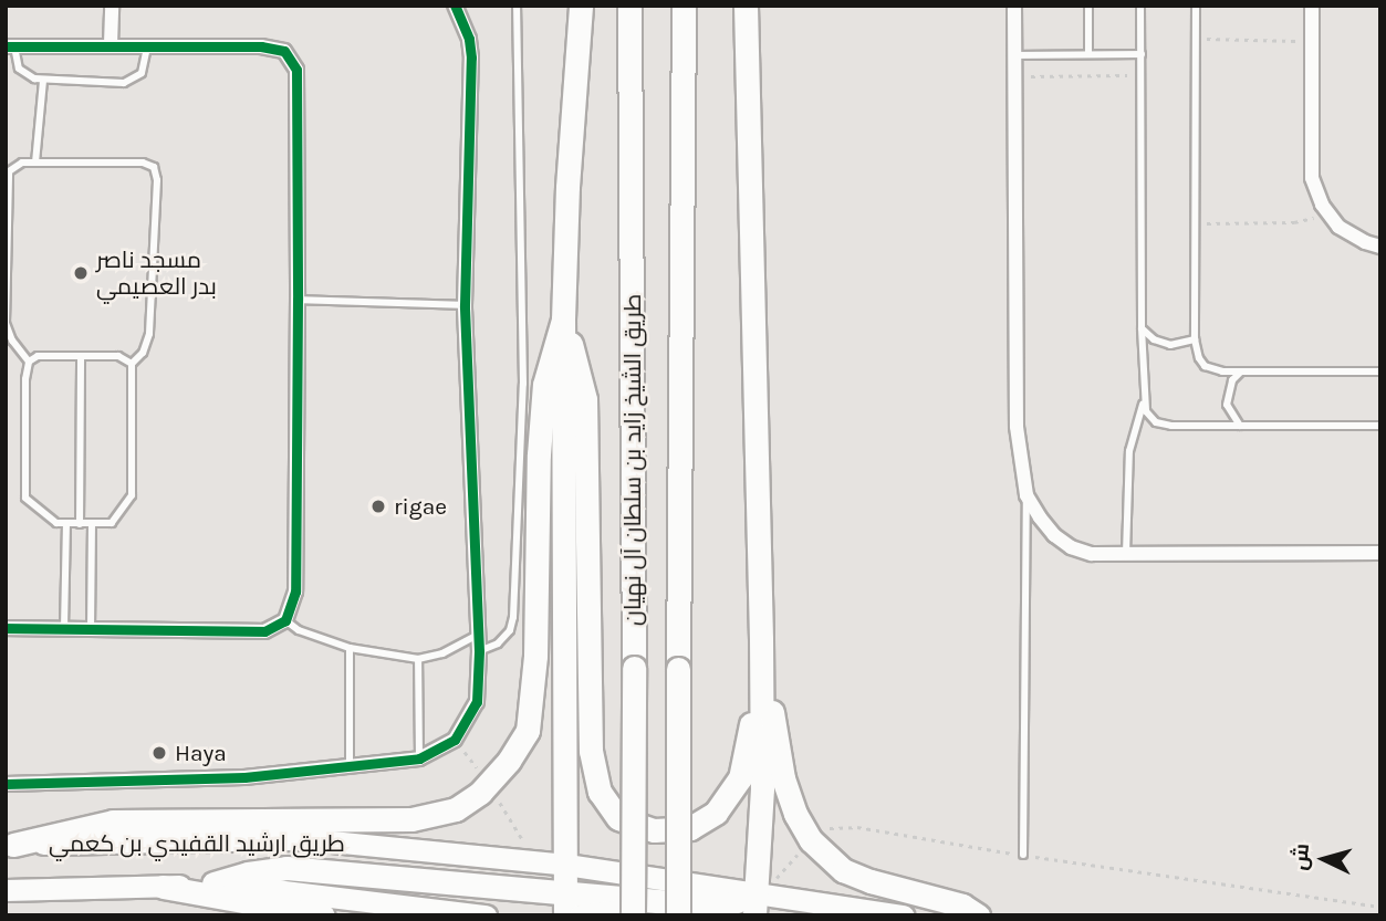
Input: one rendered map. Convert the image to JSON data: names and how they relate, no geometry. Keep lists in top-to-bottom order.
{
  "streets": {
    "highway": ["طريق الشيخ زايد بن سلطان آل نهيان"],
    "main road": ["طريق ارشيد القفيدي بن كعمي"]
  },
  "places": ["مسجد ناصر بدر العصيمي", "rigae", "Haya"],
  "north": "left"
}
